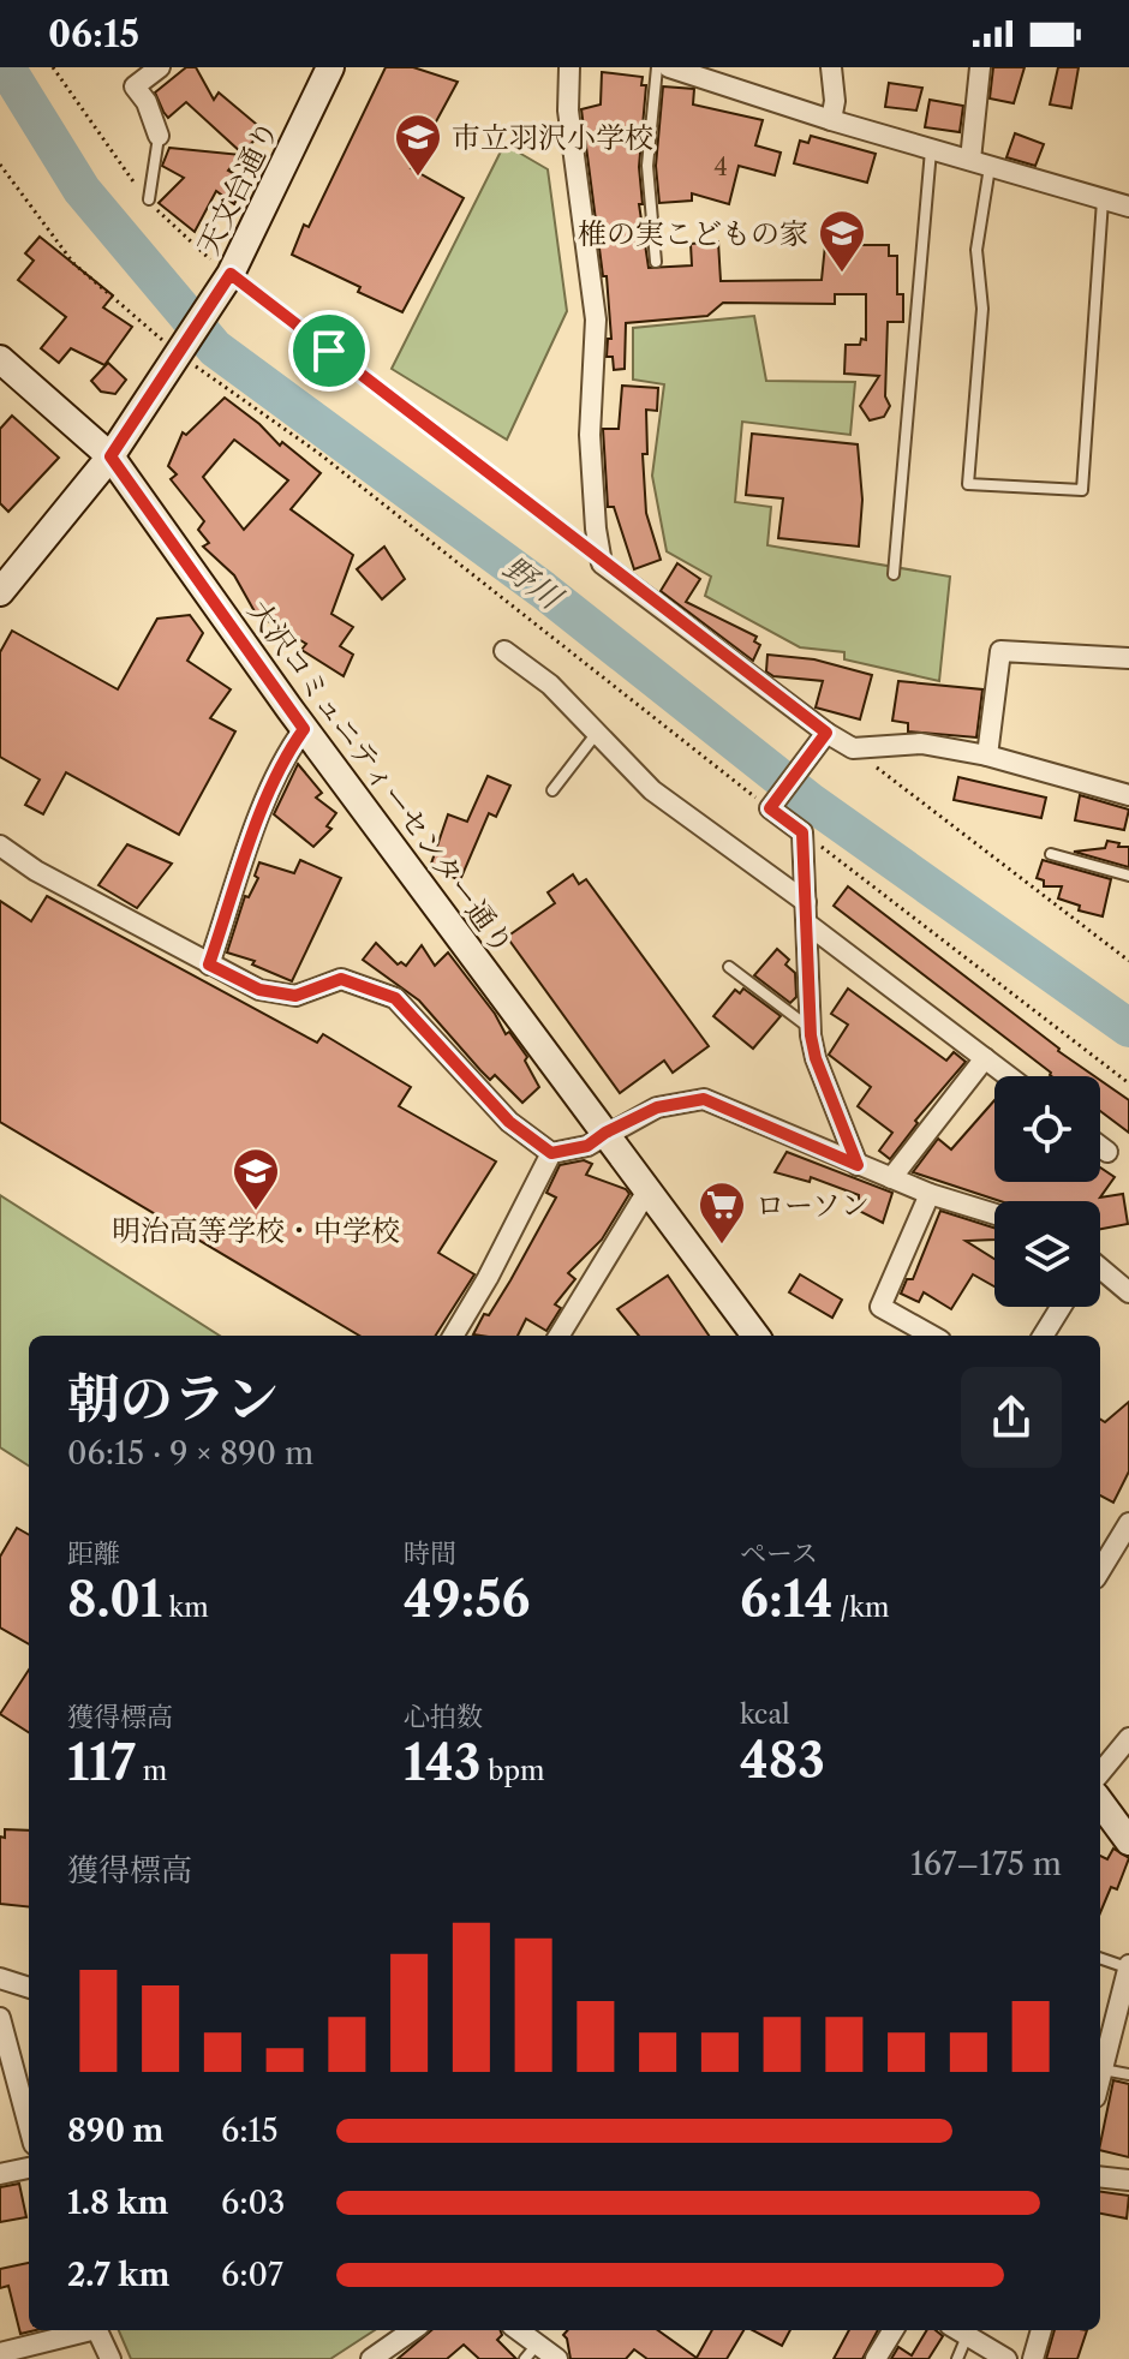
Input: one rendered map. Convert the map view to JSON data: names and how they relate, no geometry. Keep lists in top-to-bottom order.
{
  "streets": {
    "street": ["天文台通り", "大沢コミュニティーセンター通り"]
  },
  "crossings": [
    ["天文台通り", "大沢コミュニティーセンター通り"]
  ],
  "water": ["野川"],
  "places": {
    "school or university": ["市立羽沢小学校", "椎の実こどもの家", "明治高等学校・中学校"],
    "supermarket": ["ローソン"]
  },
  "house_numbers": ["4"],
  "page": {
    "status": "06:15",
    "heading": ["朝のラン", "06:15 · 9 × 890 m"],
    "stats": [
      ["距離", "8.01 km"],
      ["時間", "49:56"],
      ["ペース", "6:14 /km"],
      ["獲得標高", "117 m"],
      ["心拍数", "143 bpm"],
      ["kcal", "483"]
    ],
    "chart": ["獲得標高", "167–175 m"],
    "list": [
      {
        "name": "890 m",
        "note": "6:15"
      },
      {
        "name": "1.8 km",
        "note": "6:03"
      },
      {
        "name": "2.7 km",
        "note": "6:07"
      }
    ]
  }
}
